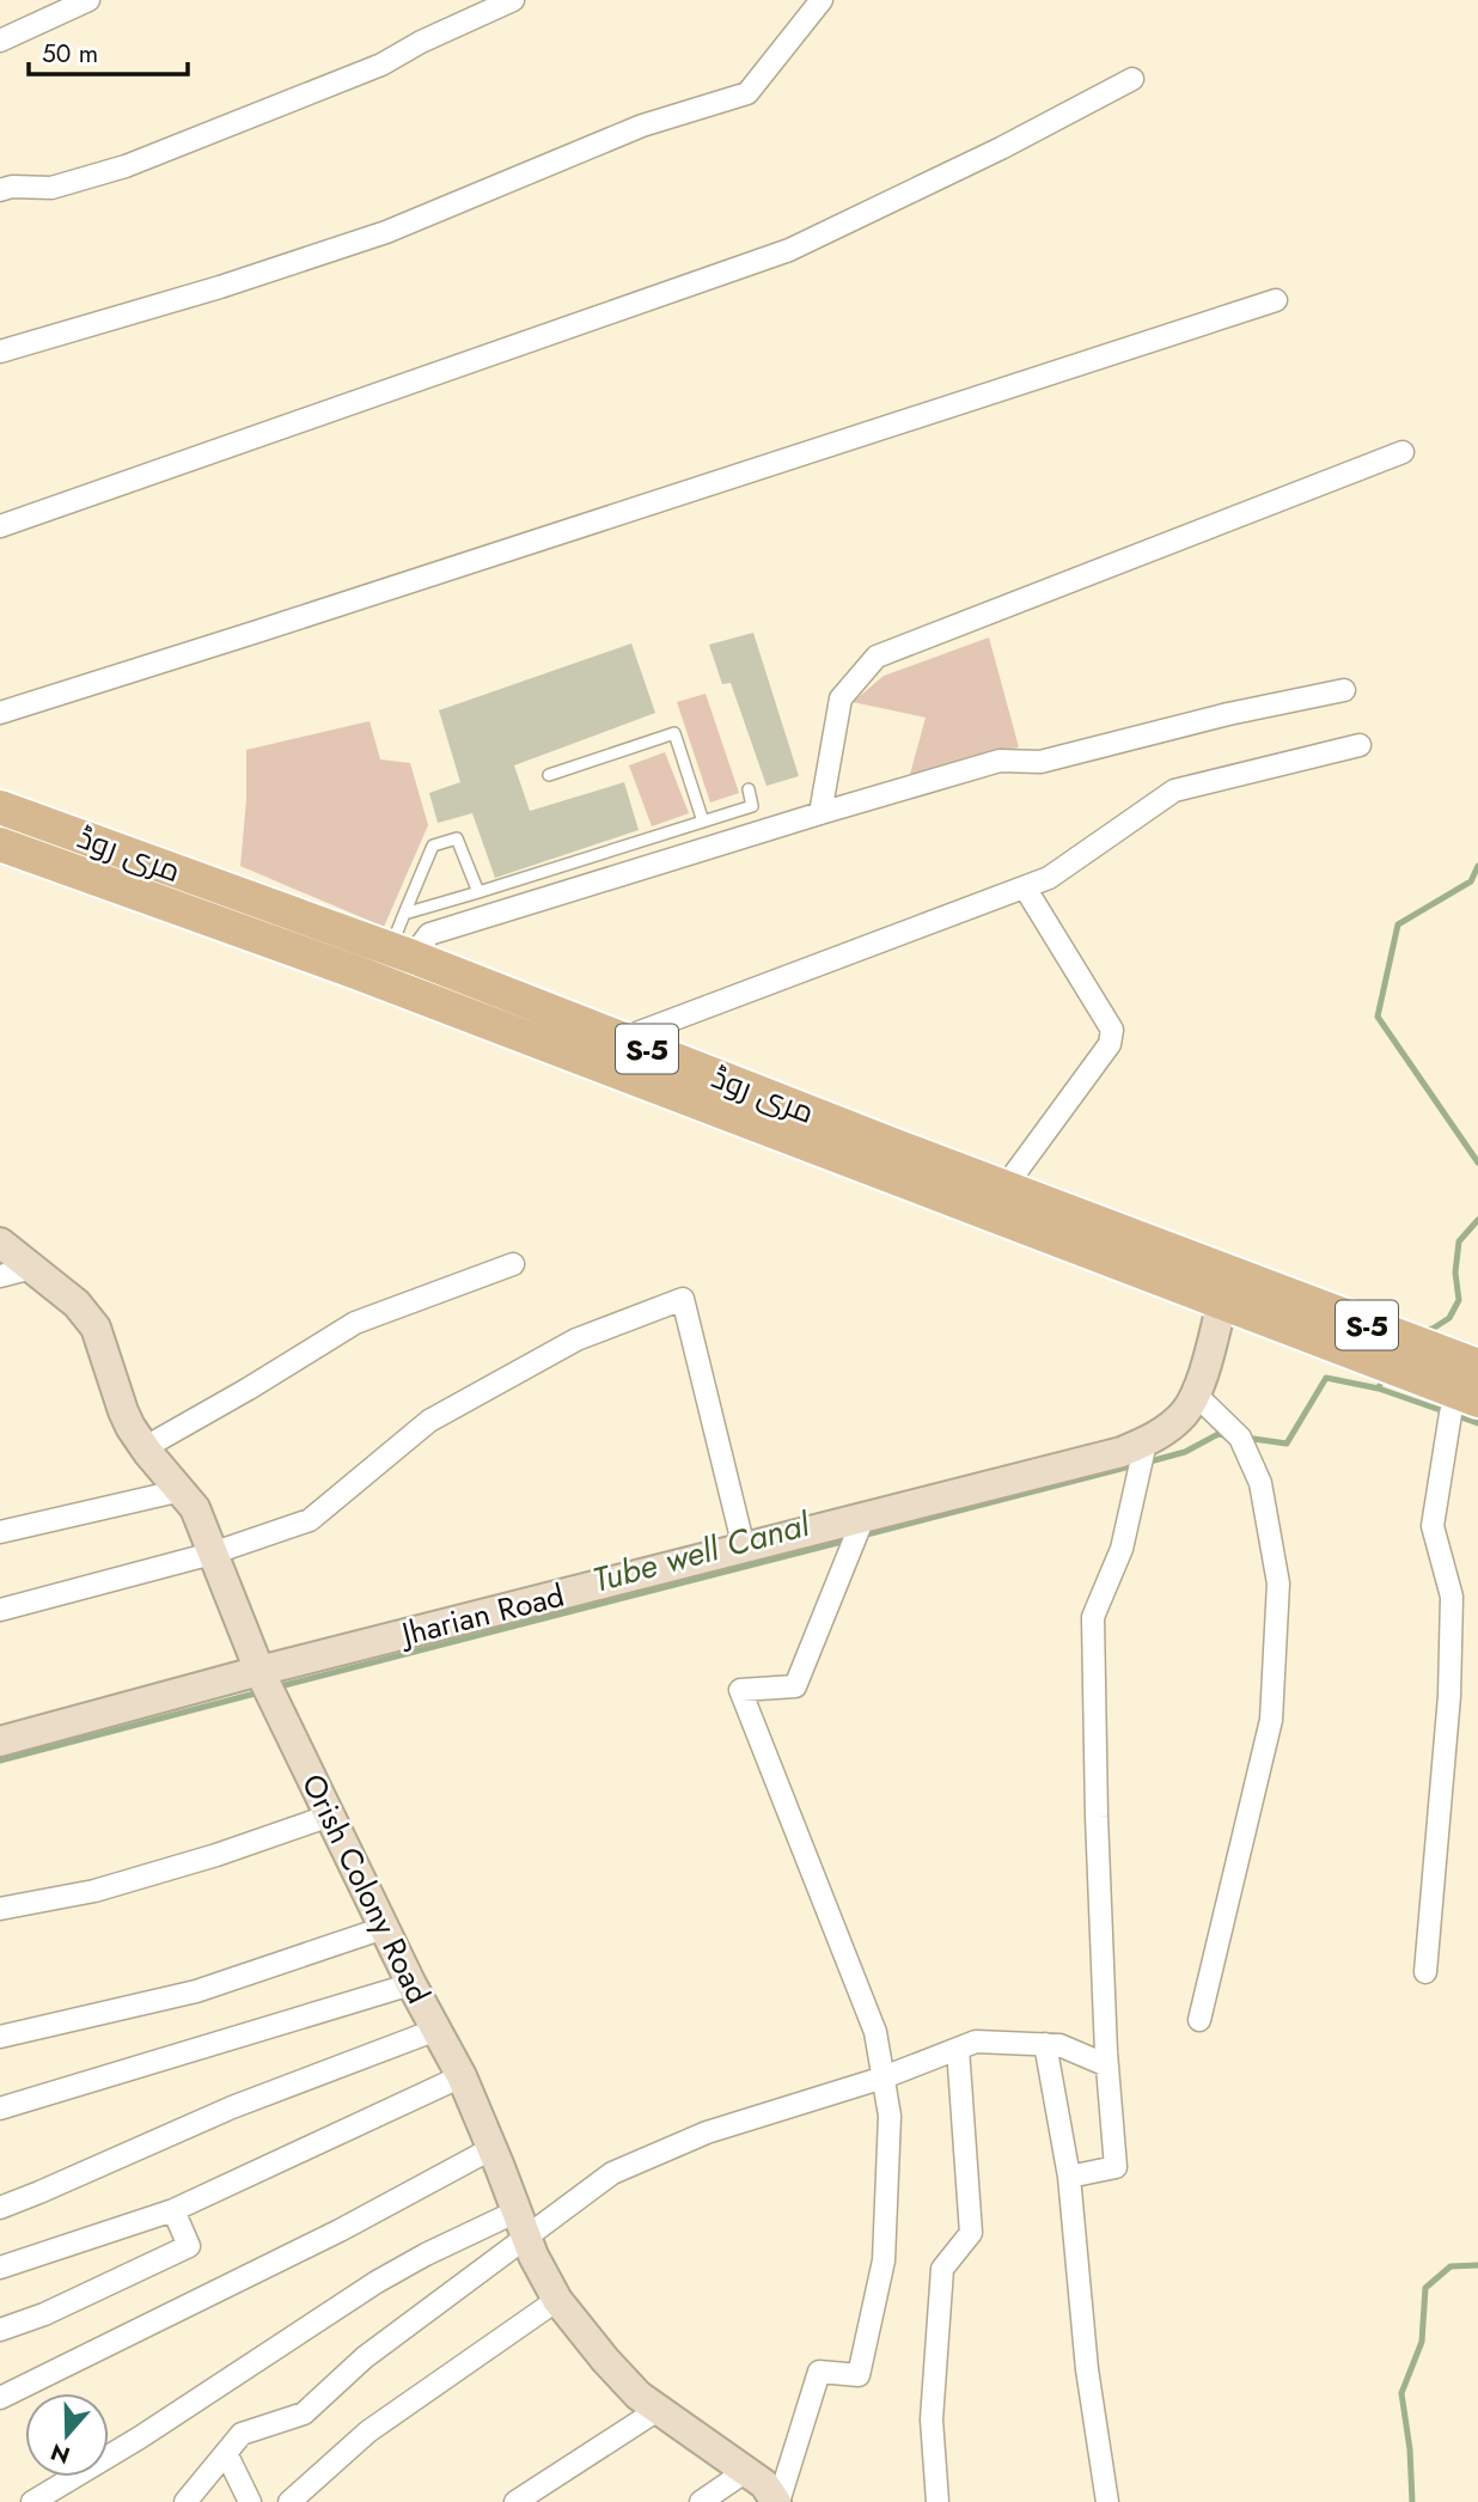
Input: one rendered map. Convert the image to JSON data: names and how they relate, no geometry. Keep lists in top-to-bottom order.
{
  "streets": {
    "main road": ["مری روڈ", "S-5"],
    "street": ["Jharian Road", "Orish Colony Road"]
  },
  "crossings": [
    ["مری روڈ", "Jharian Road"],
    ["Jharian Road", "Orish Colony Road"]
  ],
  "water": ["Tube well Canal"],
  "scale_bar": "50 m",
  "north": "bottom"
}
